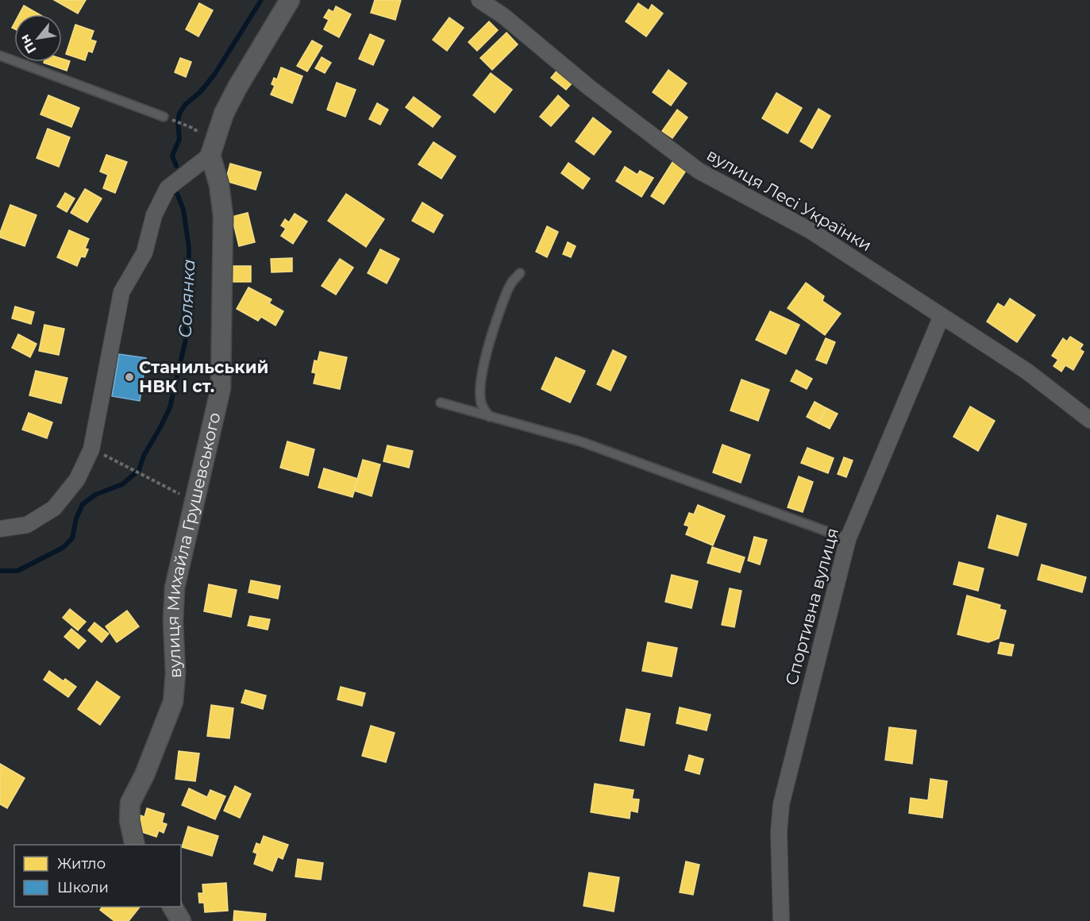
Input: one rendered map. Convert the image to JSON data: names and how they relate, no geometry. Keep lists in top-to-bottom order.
{
  "streets": {
    "street": ["вулиця Лесі Українки", "вулиця Михайла Грушевського", "Спортивна вулиця"]
  },
  "crossings": [
    ["вулиця Лесі Українки", "Спортивна вулиця"]
  ],
  "water": ["Солянка"],
  "places": ["Станильський НВК І ст."],
  "legend": ["Житло", "Школи"],
  "north": "bottom left"
}
